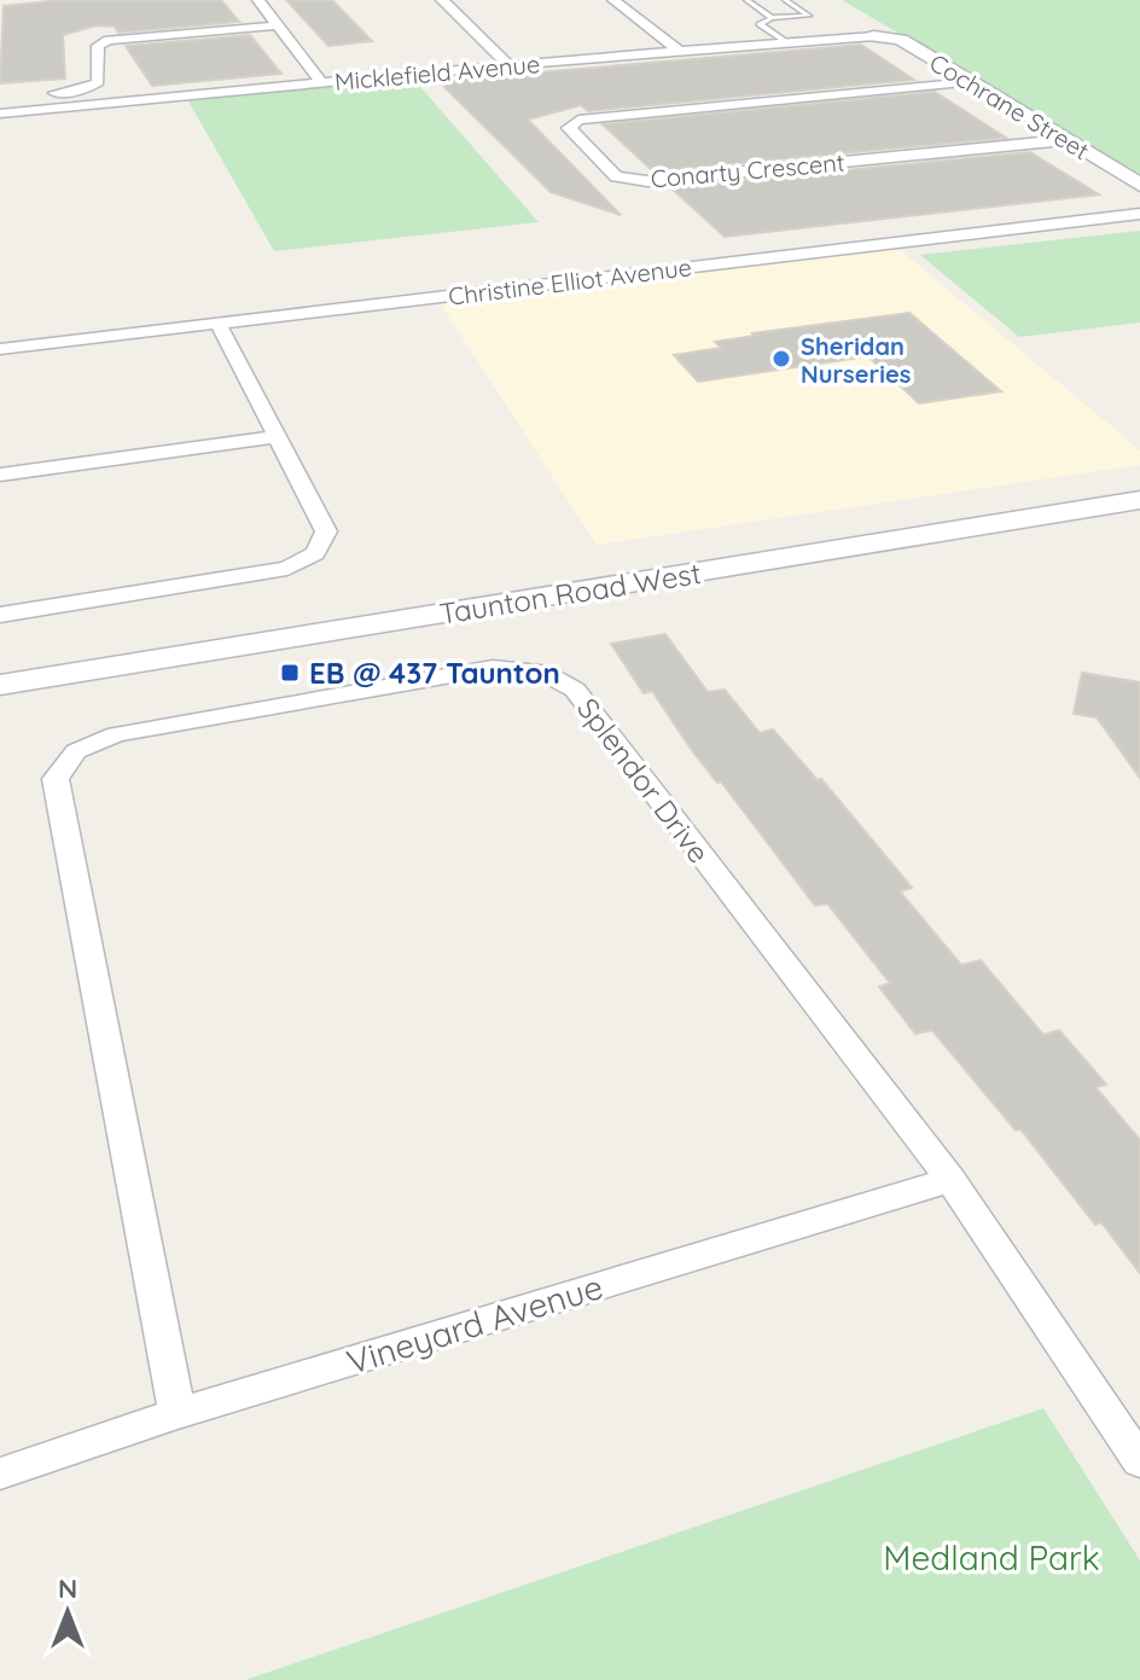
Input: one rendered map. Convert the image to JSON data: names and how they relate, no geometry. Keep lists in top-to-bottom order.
{
  "streets": {
    "main road": ["Taunton Road West"],
    "street": [
      "Micklefield Avenue",
      "Cochrane Street",
      "Conarty Crescent",
      "Christine Elliot Avenue",
      "Splendor Drive",
      "Vineyard Avenue"
    ]
  },
  "crossings": [
    ["Micklefield Avenue", "Cochrane Street"],
    ["Cochrane Street", "Conarty Crescent"],
    ["Splendor Drive", "Vineyard Avenue"]
  ],
  "parks": ["Medland Park"],
  "places": {
    "other": ["Sheridan Nurseries"],
    "transit": ["EB @ 437 Taunton"]
  },
  "north": "top"
}
